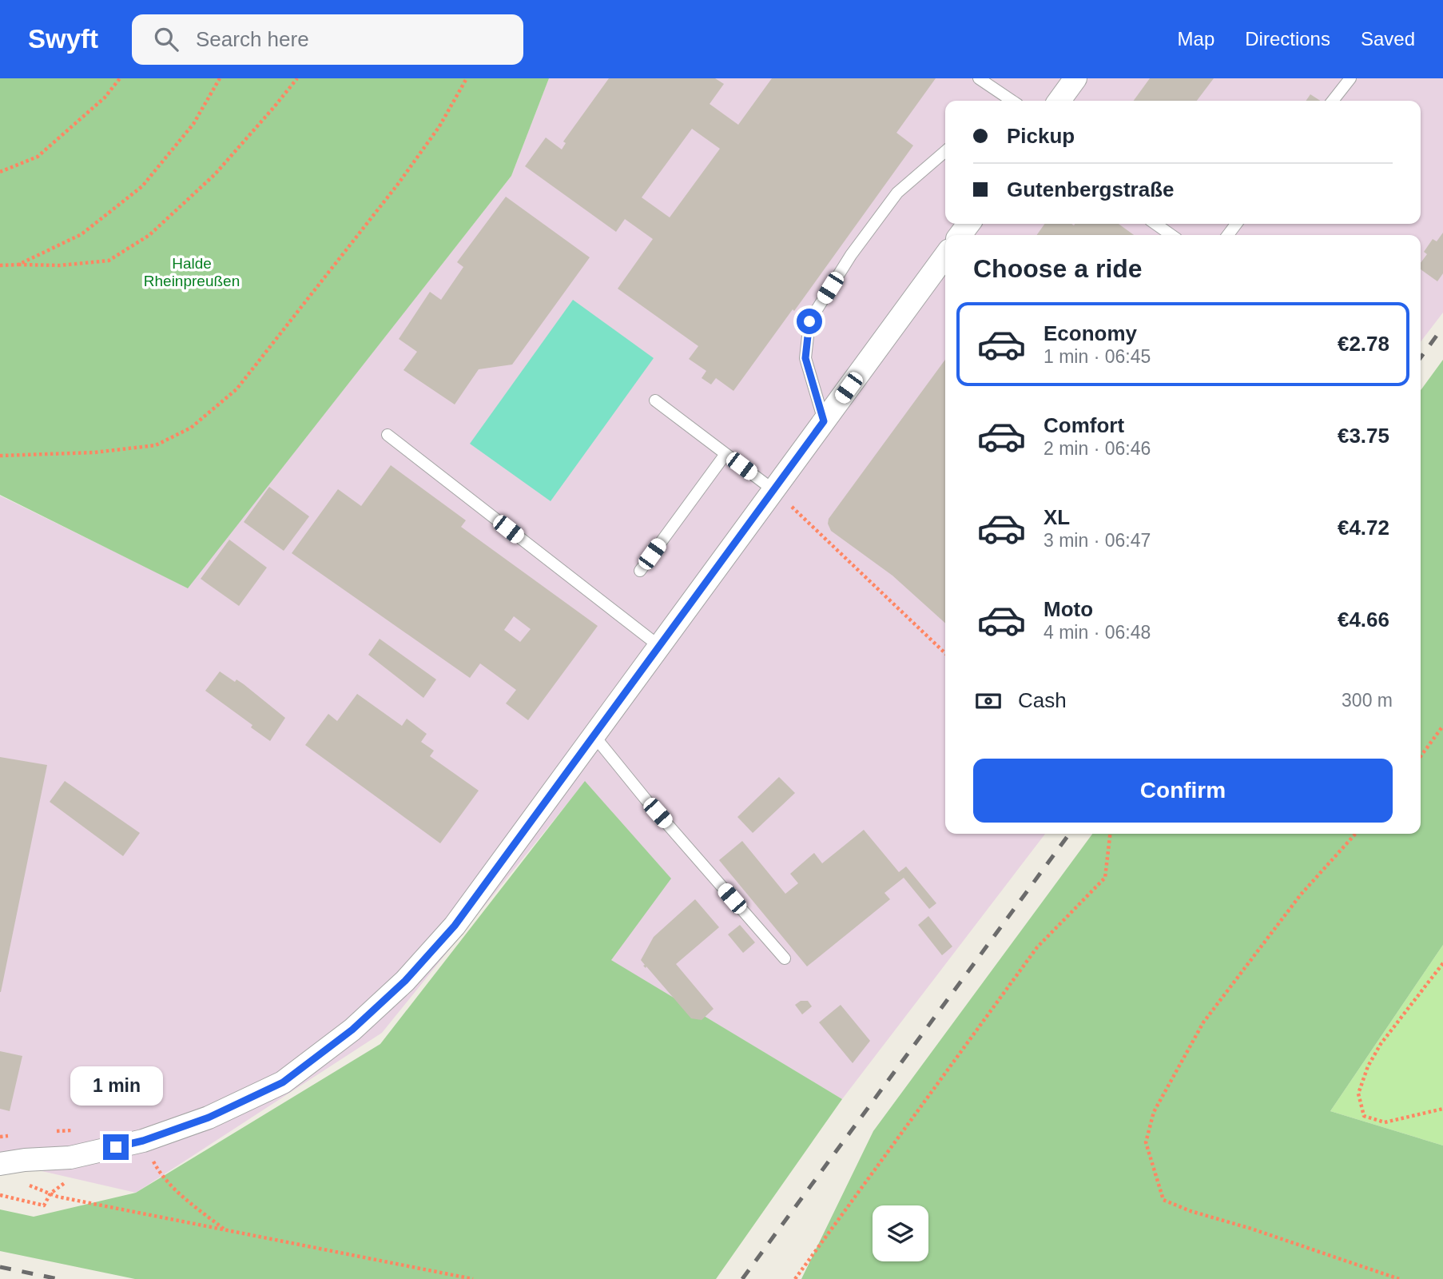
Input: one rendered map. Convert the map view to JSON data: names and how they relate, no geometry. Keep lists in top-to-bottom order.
{
  "parks": ["Halde Rheinpreußen"],
  "page": {
    "header": "Swyft",
    "search": "Search here",
    "nav": ["Map", "Directions", "Saved"],
    "banner": ["Pickup", "Gutenbergstraße"],
    "heading": "Choose a ride",
    "list": [
      {
        "name": "Economy",
        "note": "1 min · 06:45",
        "value": "€2.78"
      },
      {
        "name": "Comfort",
        "note": "2 min · 06:46",
        "value": "€3.75"
      },
      {
        "name": "XL",
        "note": "3 min · 06:47",
        "value": "€4.72"
      },
      {
        "name": "Moto",
        "note": "4 min · 06:48",
        "value": "€4.66"
      }
    ],
    "pay": ["Cash", "300 m"],
    "buttons": "Confirm",
    "bubble": "1 min"
  }
}
